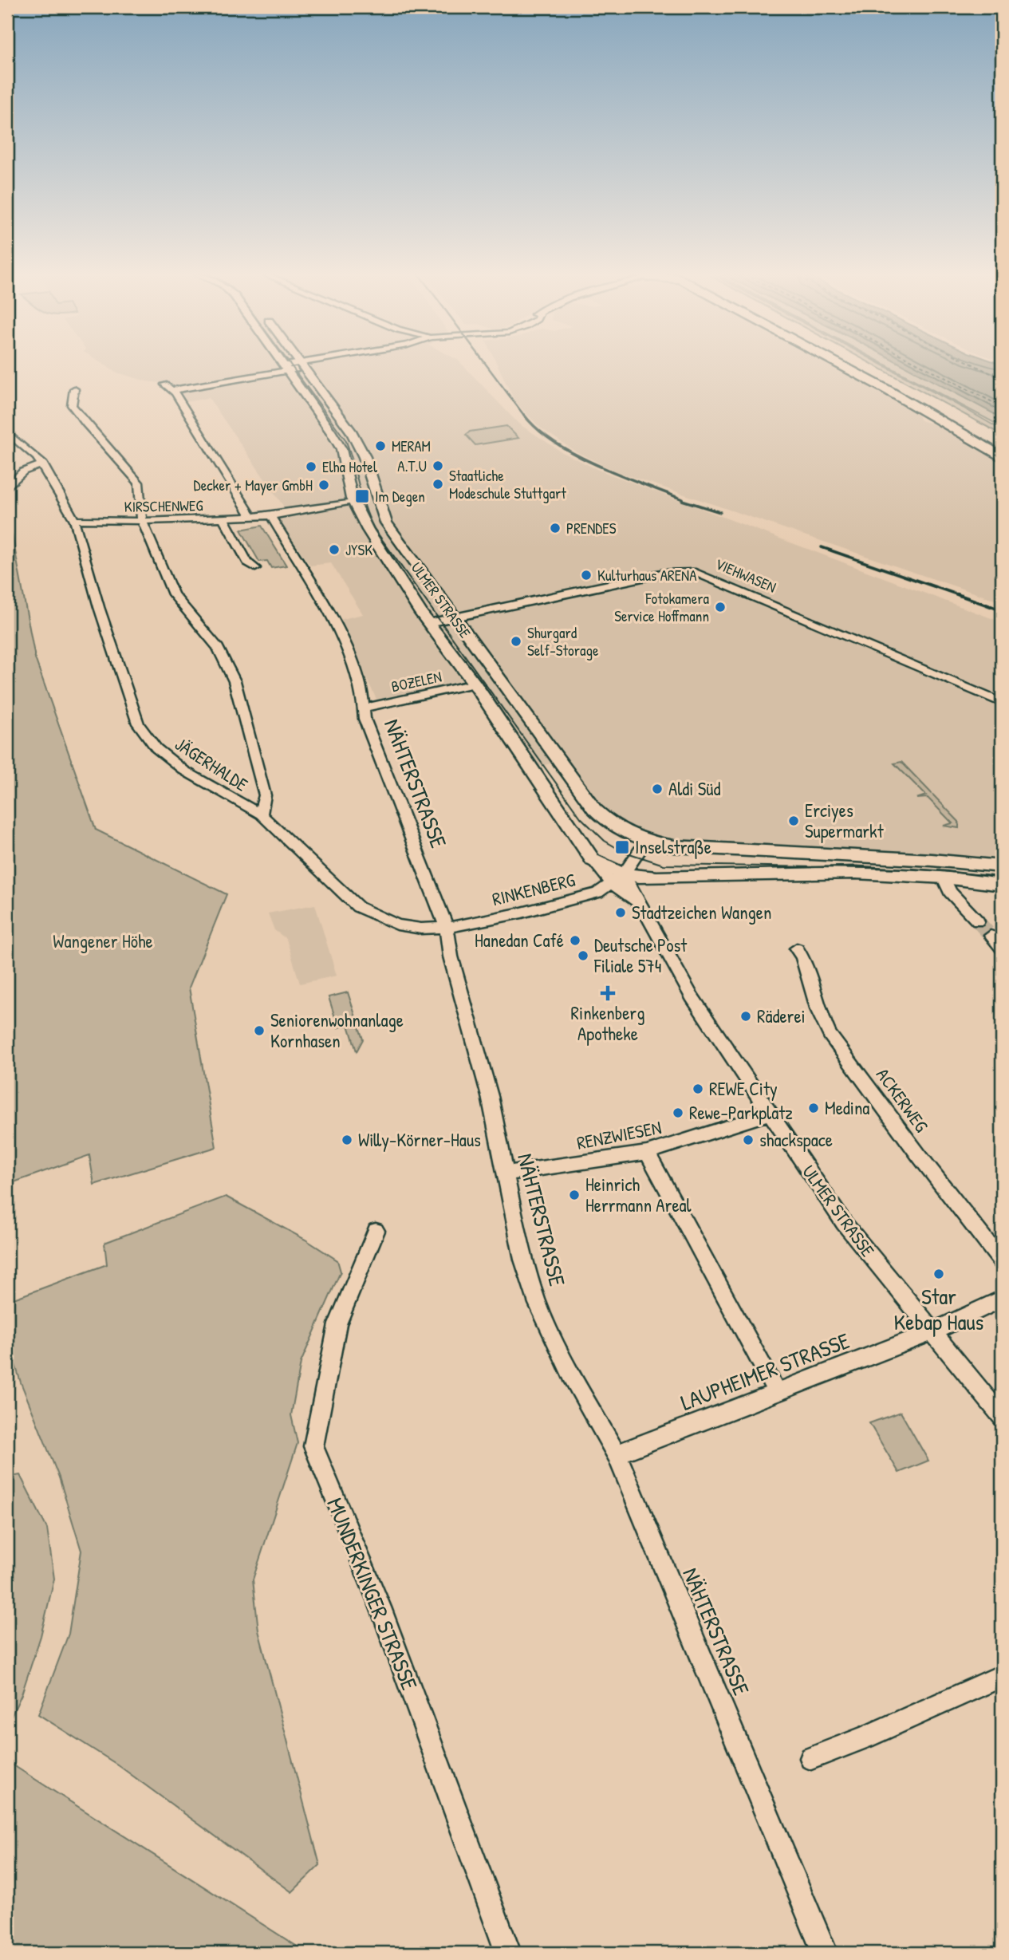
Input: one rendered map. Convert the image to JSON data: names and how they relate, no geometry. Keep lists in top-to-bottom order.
{
  "streets": {
    "street": [
      "KIRSCHENWEG",
      "VIEHWASEN",
      "ULMER STRASSE",
      "BOZELEN",
      "JÄGERHALDE",
      "NÄHTERSTRASSE",
      "RINKENBERG",
      "ACKERWEG",
      "RENZWIESEN",
      "LAUPHEIMER STRASSE",
      "MUNDERKINGER STRASSE"
    ]
  },
  "crossings": [
    ["KIRSCHENWEG", "ULMER STRASSE"],
    ["KIRSCHENWEG", "JÄGERHALDE"],
    ["KIRSCHENWEG", "NÄHTERSTRASSE"],
    ["VIEHWASEN", "ULMER STRASSE"],
    ["ULMER STRASSE", "BOZELEN"],
    ["ULMER STRASSE", "RINKENBERG"],
    ["ULMER STRASSE", "RENZWIESEN"],
    ["ULMER STRASSE", "LAUPHEIMER STRASSE"],
    ["BOZELEN", "NÄHTERSTRASSE"],
    ["JÄGERHALDE", "NÄHTERSTRASSE"],
    ["JÄGERHALDE", "RINKENBERG"],
    ["NÄHTERSTRASSE", "RINKENBERG"],
    ["NÄHTERSTRASSE", "RENZWIESEN"],
    ["NÄHTERSTRASSE", "LAUPHEIMER STRASSE"]
  ],
  "parks": ["Wangener Höhe"],
  "places": {
    "other": [
      "MERAM",
      "A.T.U",
      "Elha Hotel",
      "Staatliche Modeschule Stuttgart",
      "Decker + Mayer GmbH",
      "PRENDES",
      "JYSK",
      "Kulturhaus ARENA",
      "Fotokamera Service Hoffmann",
      "Shurgard Self-Storage",
      "Aldi Süd",
      "Erciyes Supermarkt",
      "Stadtzeichen Wangen",
      "Hanedan Café",
      "Deutsche Post Filiale 574",
      "Räderei",
      "Seniorenwohnanlage Kornhasen",
      "REWE City",
      "Medina",
      "Rewe-Parkplatz",
      "Willy-Körner-Haus",
      "shackspace",
      "Heinrich Herrmann Areal",
      "Star Kebap Haus"
    ],
    "transit": ["Im Degen", "Inselstraße"],
    "health": ["Rinkenberg Apotheke"]
  }
}
